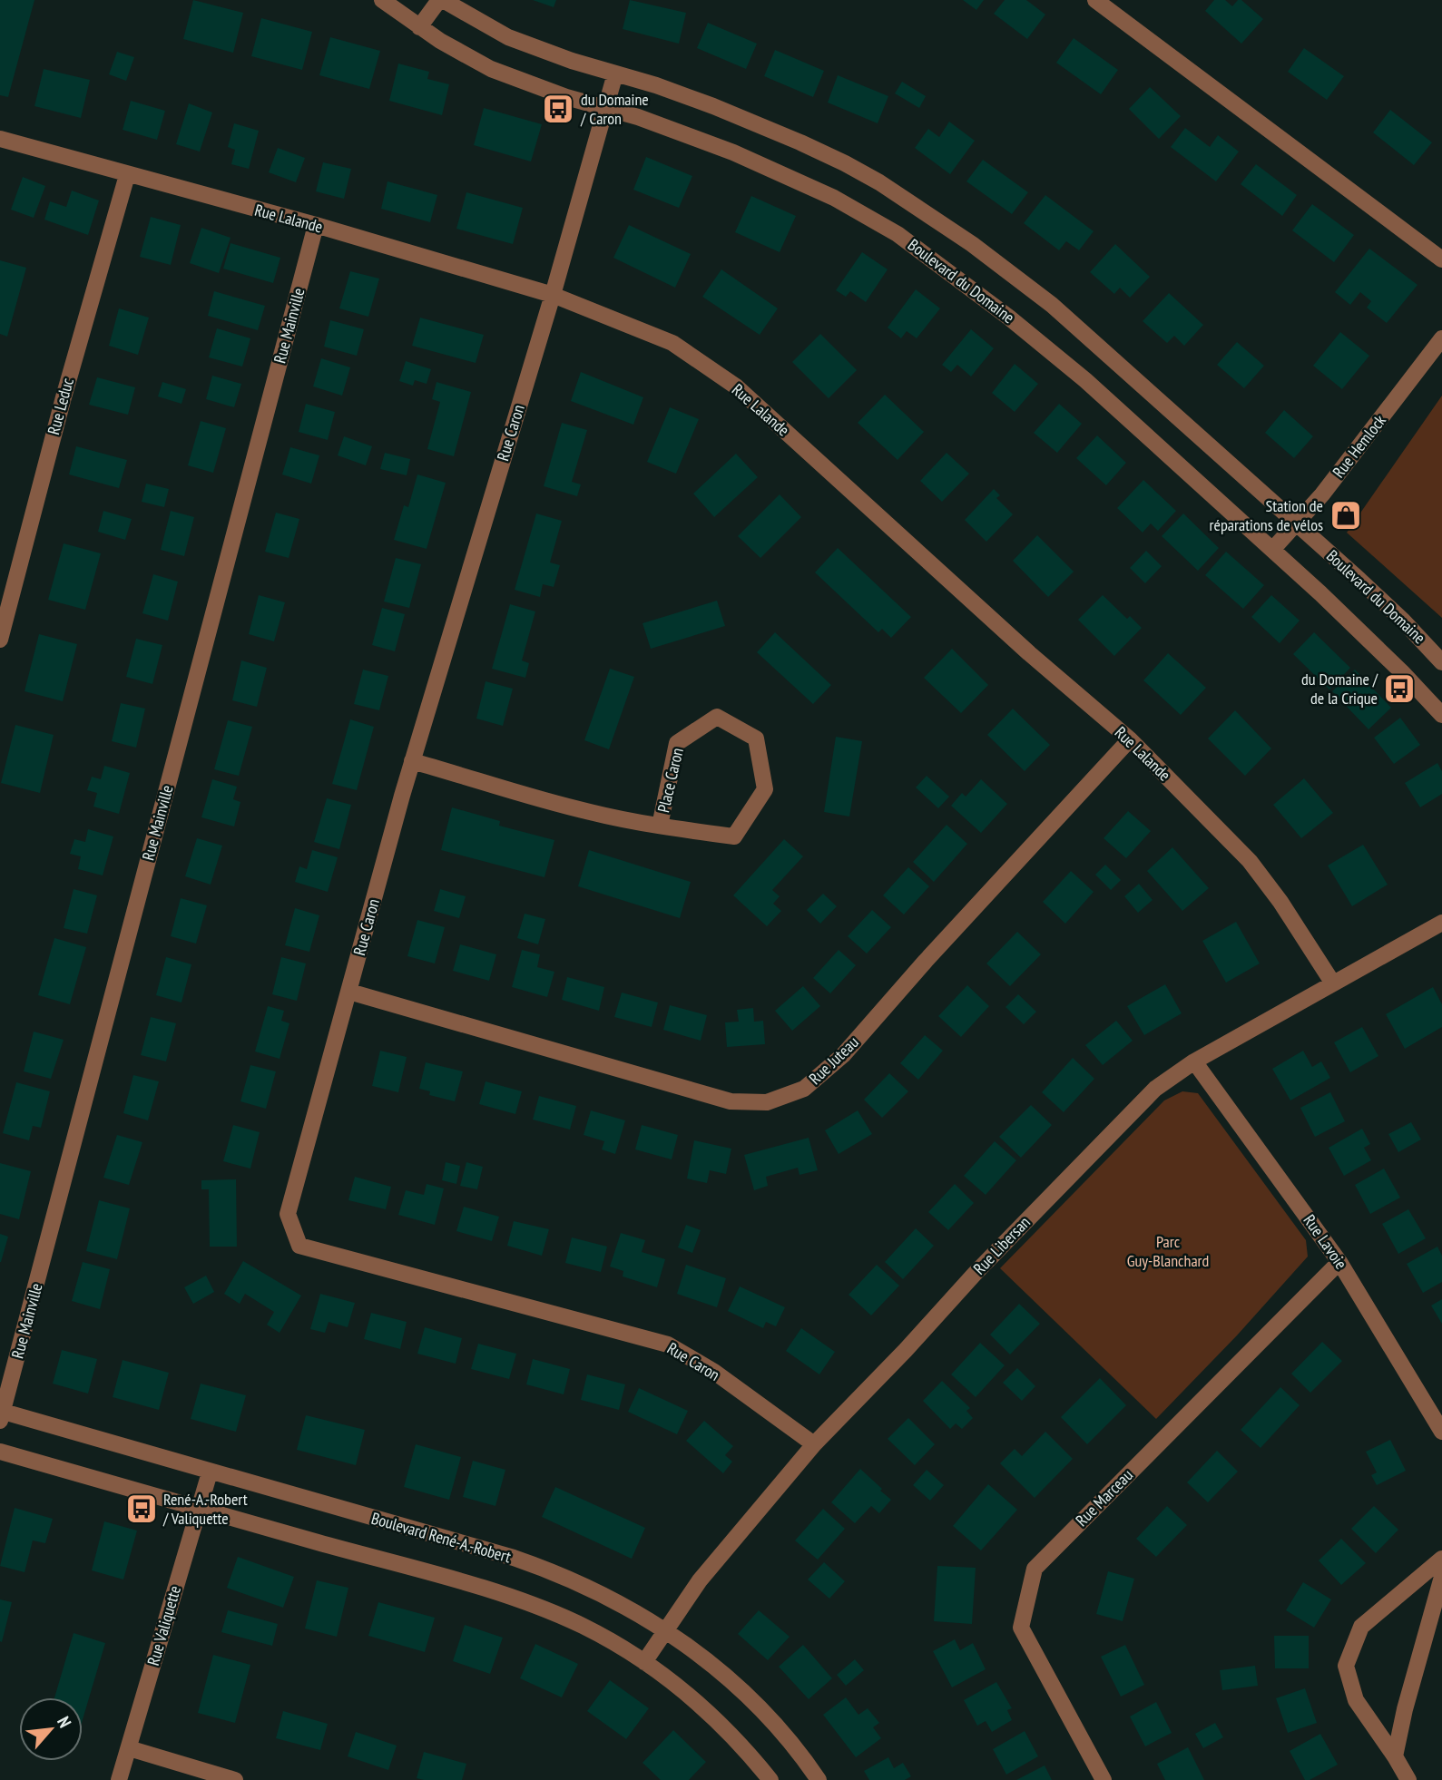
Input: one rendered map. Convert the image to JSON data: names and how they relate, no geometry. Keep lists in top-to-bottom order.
{
  "streets": {
    "street": [
      "Rue Lalande",
      "Boulevard du Domaine",
      "Rue Mainville",
      "Rue Leduc",
      "Rue Caron",
      "Rue Hemlock",
      "Place Caron",
      "Rue Juteau",
      "Rue Lavoie",
      "Rue Libersan",
      "Rue Marceau",
      "Boulevard René-A.-Robert",
      "Rue Valiquette"
    ]
  },
  "crossings": [
    ["Rue Lalande", "Rue Mainville"],
    ["Rue Lalande", "Rue Leduc"],
    ["Rue Lalande", "Rue Caron"],
    ["Rue Lalande", "Rue Juteau"],
    ["Rue Lalande", "Rue Libersan"],
    ["Boulevard du Domaine", "Rue Caron"],
    ["Boulevard du Domaine", "Rue Hemlock"],
    ["Rue Mainville", "Boulevard René-A.-Robert"],
    ["Rue Caron", "Place Caron"],
    ["Rue Caron", "Rue Juteau"],
    ["Rue Caron", "Rue Libersan"],
    ["Rue Lavoie", "Rue Libersan"],
    ["Rue Lavoie", "Rue Marceau"],
    ["Rue Libersan", "Boulevard René-A.-Robert"],
    ["Boulevard René-A.-Robert", "Rue Valiquette"]
  ],
  "parks": ["Parc Guy-Blanchard"],
  "places": {
    "bus stop": ["du Domaine / Caron", "du Domaine / de la Crique", "René-A.-Robert / Valiquette"],
    "shop": ["Station de réparations de vélos"]
  },
  "north": "top right"
}
